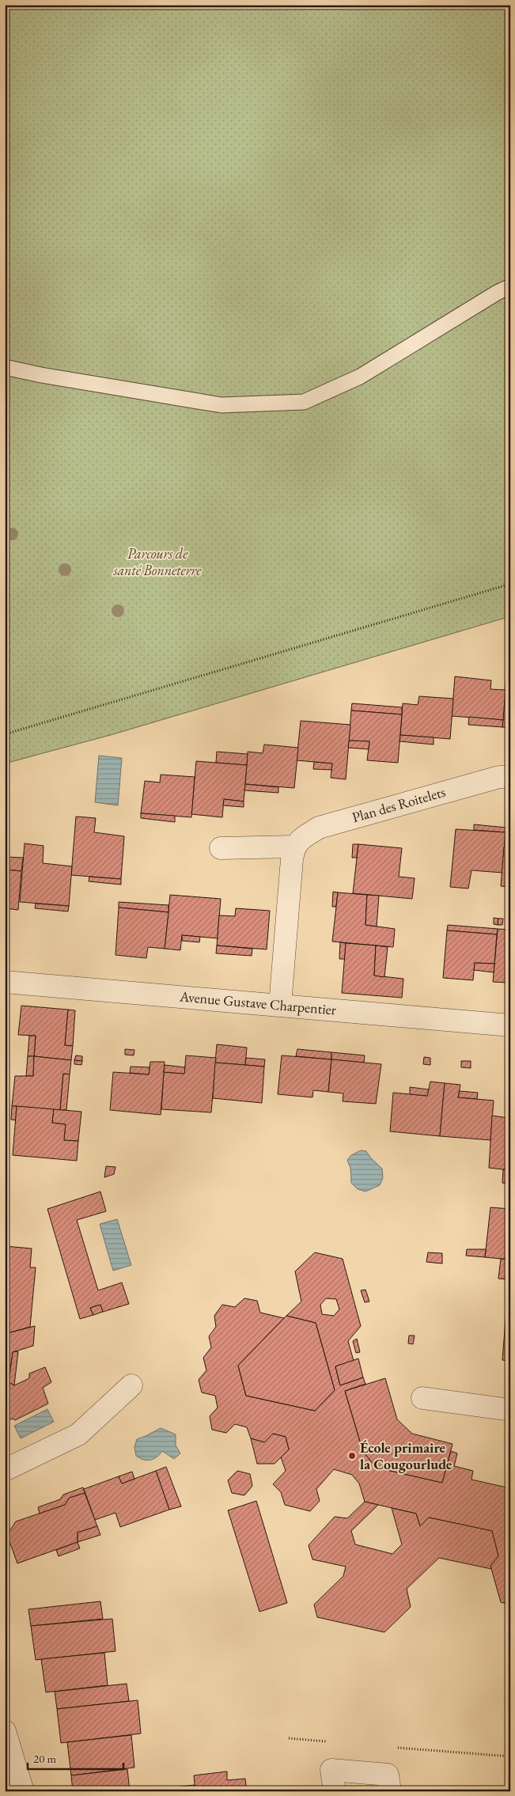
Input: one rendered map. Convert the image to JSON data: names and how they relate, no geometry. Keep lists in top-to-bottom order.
{
  "streets": {
    "street": ["Plan des Roitelets", "Avenue Gustave Charpentier"]
  },
  "parks": ["Parcours de santé Bonneterre"],
  "places": ["École primaire la Cougourlude"],
  "scale_bar": "20 m"
}
